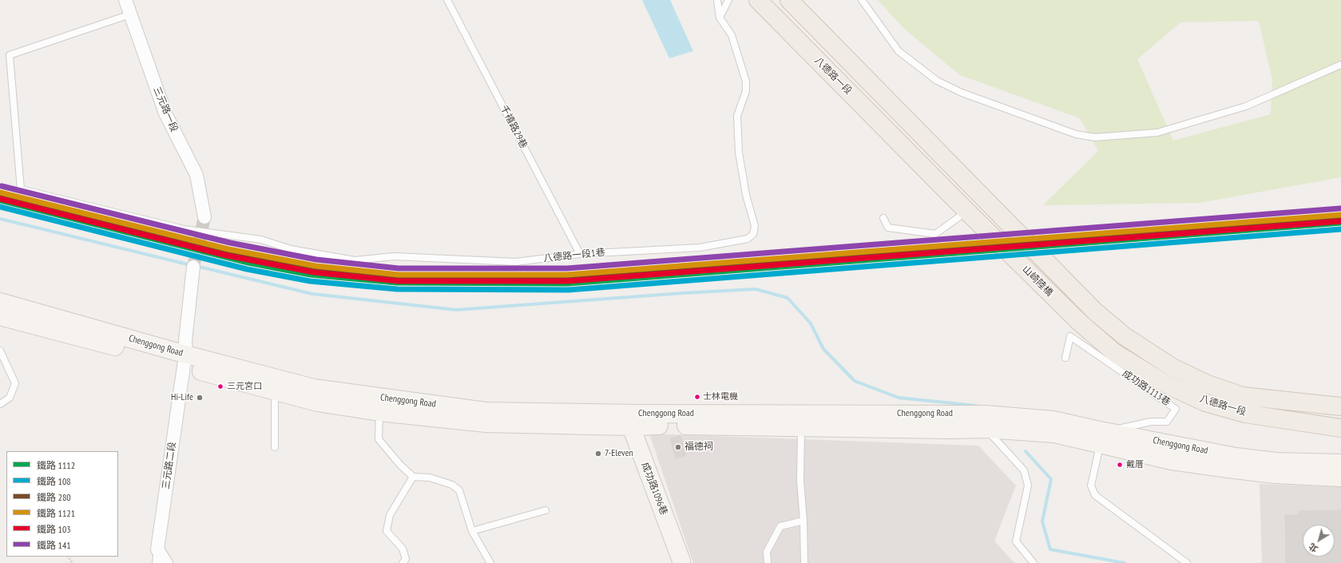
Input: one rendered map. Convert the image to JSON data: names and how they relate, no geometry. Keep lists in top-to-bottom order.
{
  "streets": {
    "main road": ["八德路一段", "山崎陸橋"],
    "street": [
      "三元路一段",
      "Chenggong Road",
      "三元路二段",
      "成功路1096巷"
    ],
    "lane": ["千禧路29巷", "八德路一段1巷", "成功路1113巷"]
  },
  "crossings": [
    ["八德路一段", "山崎陸橋"],
    ["三元路一段", "八德路一段1巷"],
    ["千禧路29巷", "八德路一段1巷"],
    ["Chenggong Road", "成功路1113巷"],
    ["Chenggong Road", "三元路二段"],
    ["Chenggong Road", "成功路1096巷"]
  ],
  "places": [
    "三元宮口",
    "士林電機",
    "Hi-Life",
    "福德祠",
    "7-Eleven",
    "戴厝"
  ],
  "lines": [
    "rail line 141",
    "rail line 1121",
    "rail line 280",
    "rail line 103",
    "rail line 1112",
    "rail line 108"
  ],
  "legend": [
    "鐵路 1112",
    "鐵路 108",
    "鐵路 280",
    "鐵路 1121",
    "鐵路 103",
    "鐵路 141"
  ],
  "north": "bottom left"
}
